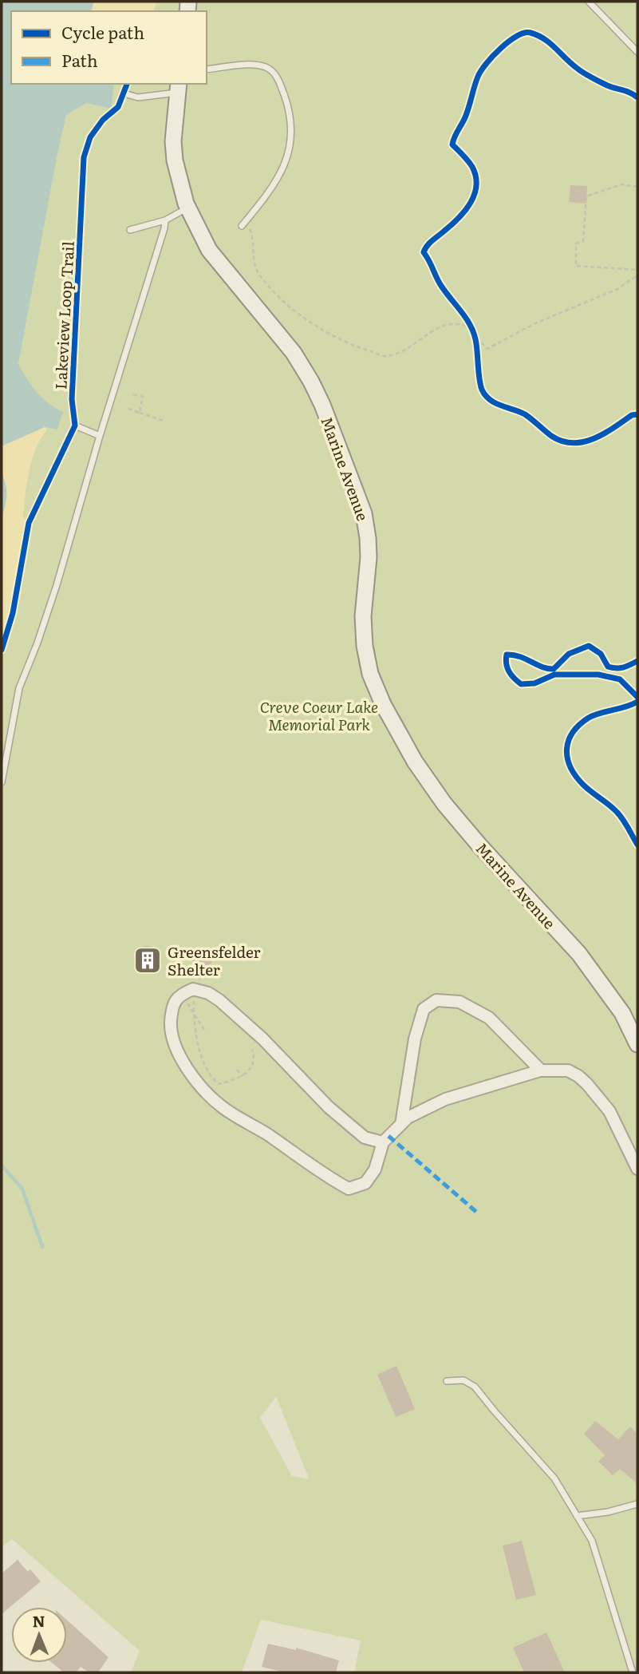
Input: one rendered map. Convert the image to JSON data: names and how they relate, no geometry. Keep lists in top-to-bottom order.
{
  "streets": {
    "main road": ["Marine Avenue"],
    "cycle path": ["Lakeview Loop Trail"]
  },
  "parks": ["Creve Coeur Lake Memorial Park"],
  "places": {
    "building": ["Greensfelder Shelter"]
  },
  "legend": ["Cycle path", "Path"],
  "north": "top"
}
